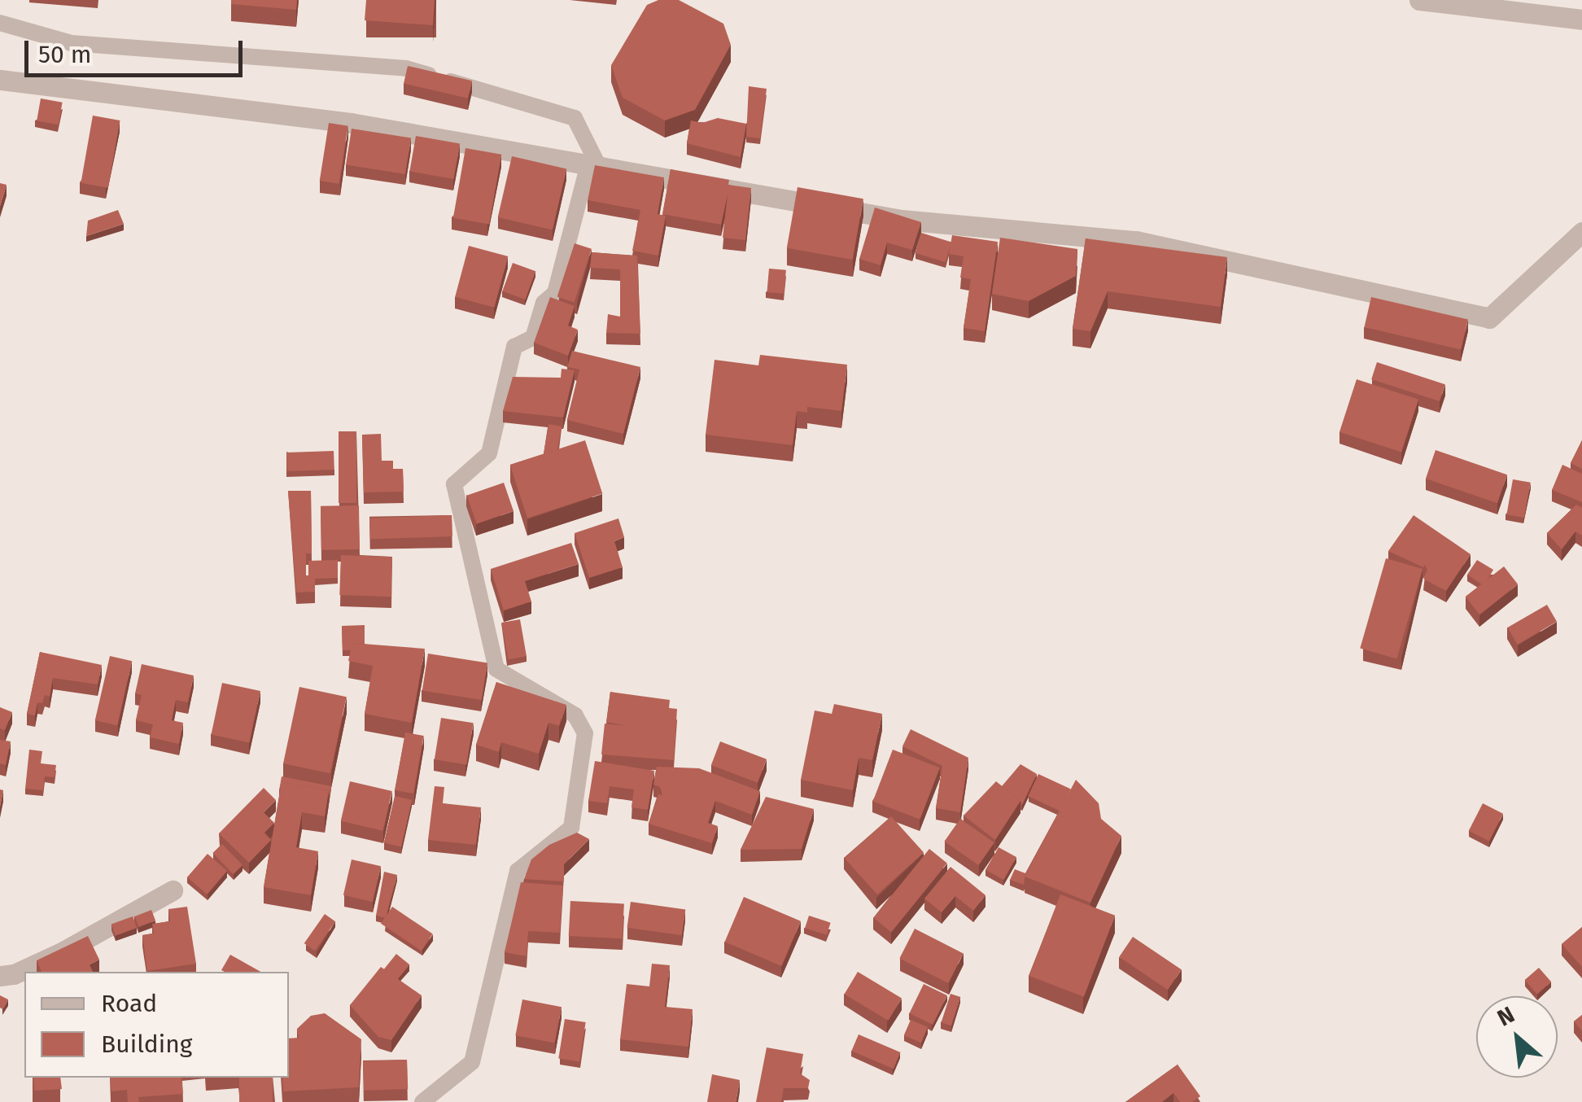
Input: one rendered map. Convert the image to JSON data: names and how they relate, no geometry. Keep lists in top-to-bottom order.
{
  "legend": ["Road", "Building"],
  "scale_bar": "50 m",
  "north": "top left"
}
